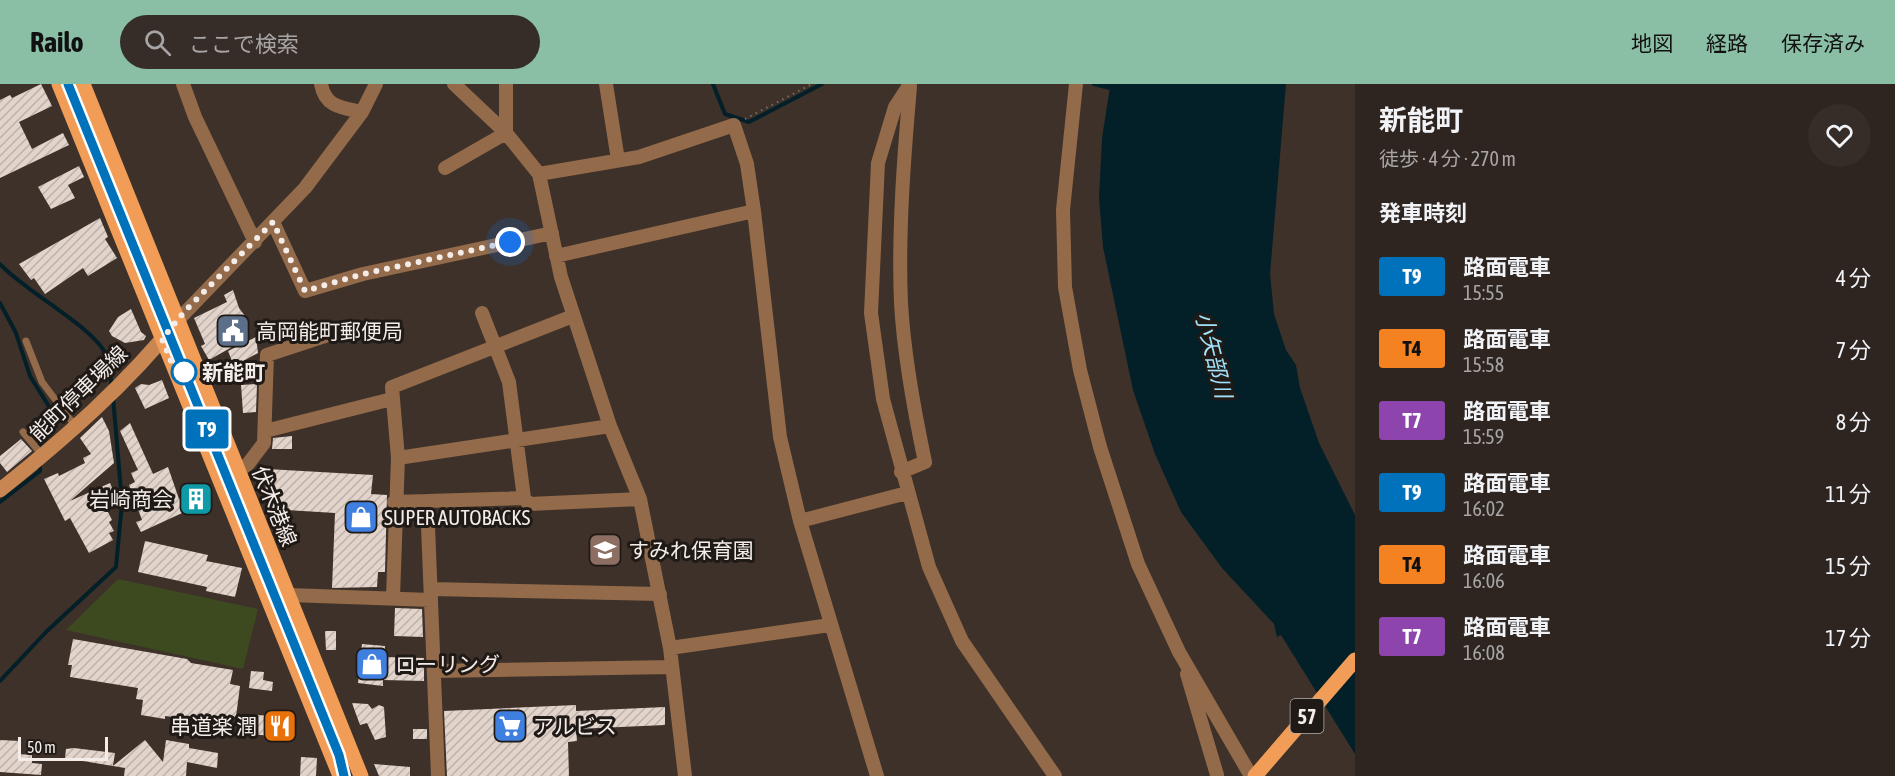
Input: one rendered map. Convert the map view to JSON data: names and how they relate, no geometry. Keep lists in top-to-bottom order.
{
  "streets": {
    "main road": ["能町停車場線", "伏木港線", "57"]
  },
  "crossings": [
    ["能町停車場線", "伏木港線"]
  ],
  "water": ["小矢部川"],
  "places": {
    "public building": ["高岡能町郵便局"],
    "other": ["新能町"],
    "building": ["岩崎商会"],
    "shop": ["SUPER AUTOBACKS", "ローリング"],
    "school or university": ["すみれ保育園"],
    "restaurant": ["串道楽 潤"],
    "supermarket": ["アルビス"]
  },
  "lines": ["tram line T9"],
  "scale_bar": "50 m",
  "page": {
    "header": "Railo",
    "search": "ここで検索",
    "nav": ["地図", "経路", "保存済み"],
    "on_map": "T9",
    "heading": [
      ["新能町", "徒歩 · 4 分 · 270 m"],
      "発車時刻"
    ],
    "list": [
      {
        "mark": "T9",
        "name": "路面電車",
        "note": "15:55",
        "value": "4 分"
      },
      {
        "mark": "T4",
        "name": "路面電車",
        "note": "15:58",
        "value": "7 分"
      },
      {
        "mark": "T7",
        "name": "路面電車",
        "note": "15:59",
        "value": "8 分"
      },
      {
        "mark": "T9",
        "name": "路面電車",
        "note": "16:02",
        "value": "11 分"
      },
      {
        "mark": "T4",
        "name": "路面電車",
        "note": "16:06",
        "value": "15 分"
      },
      {
        "mark": "T7",
        "name": "路面電車",
        "note": "16:08",
        "value": "17 分"
      }
    ],
    "scale": "50 m"
  }
}
